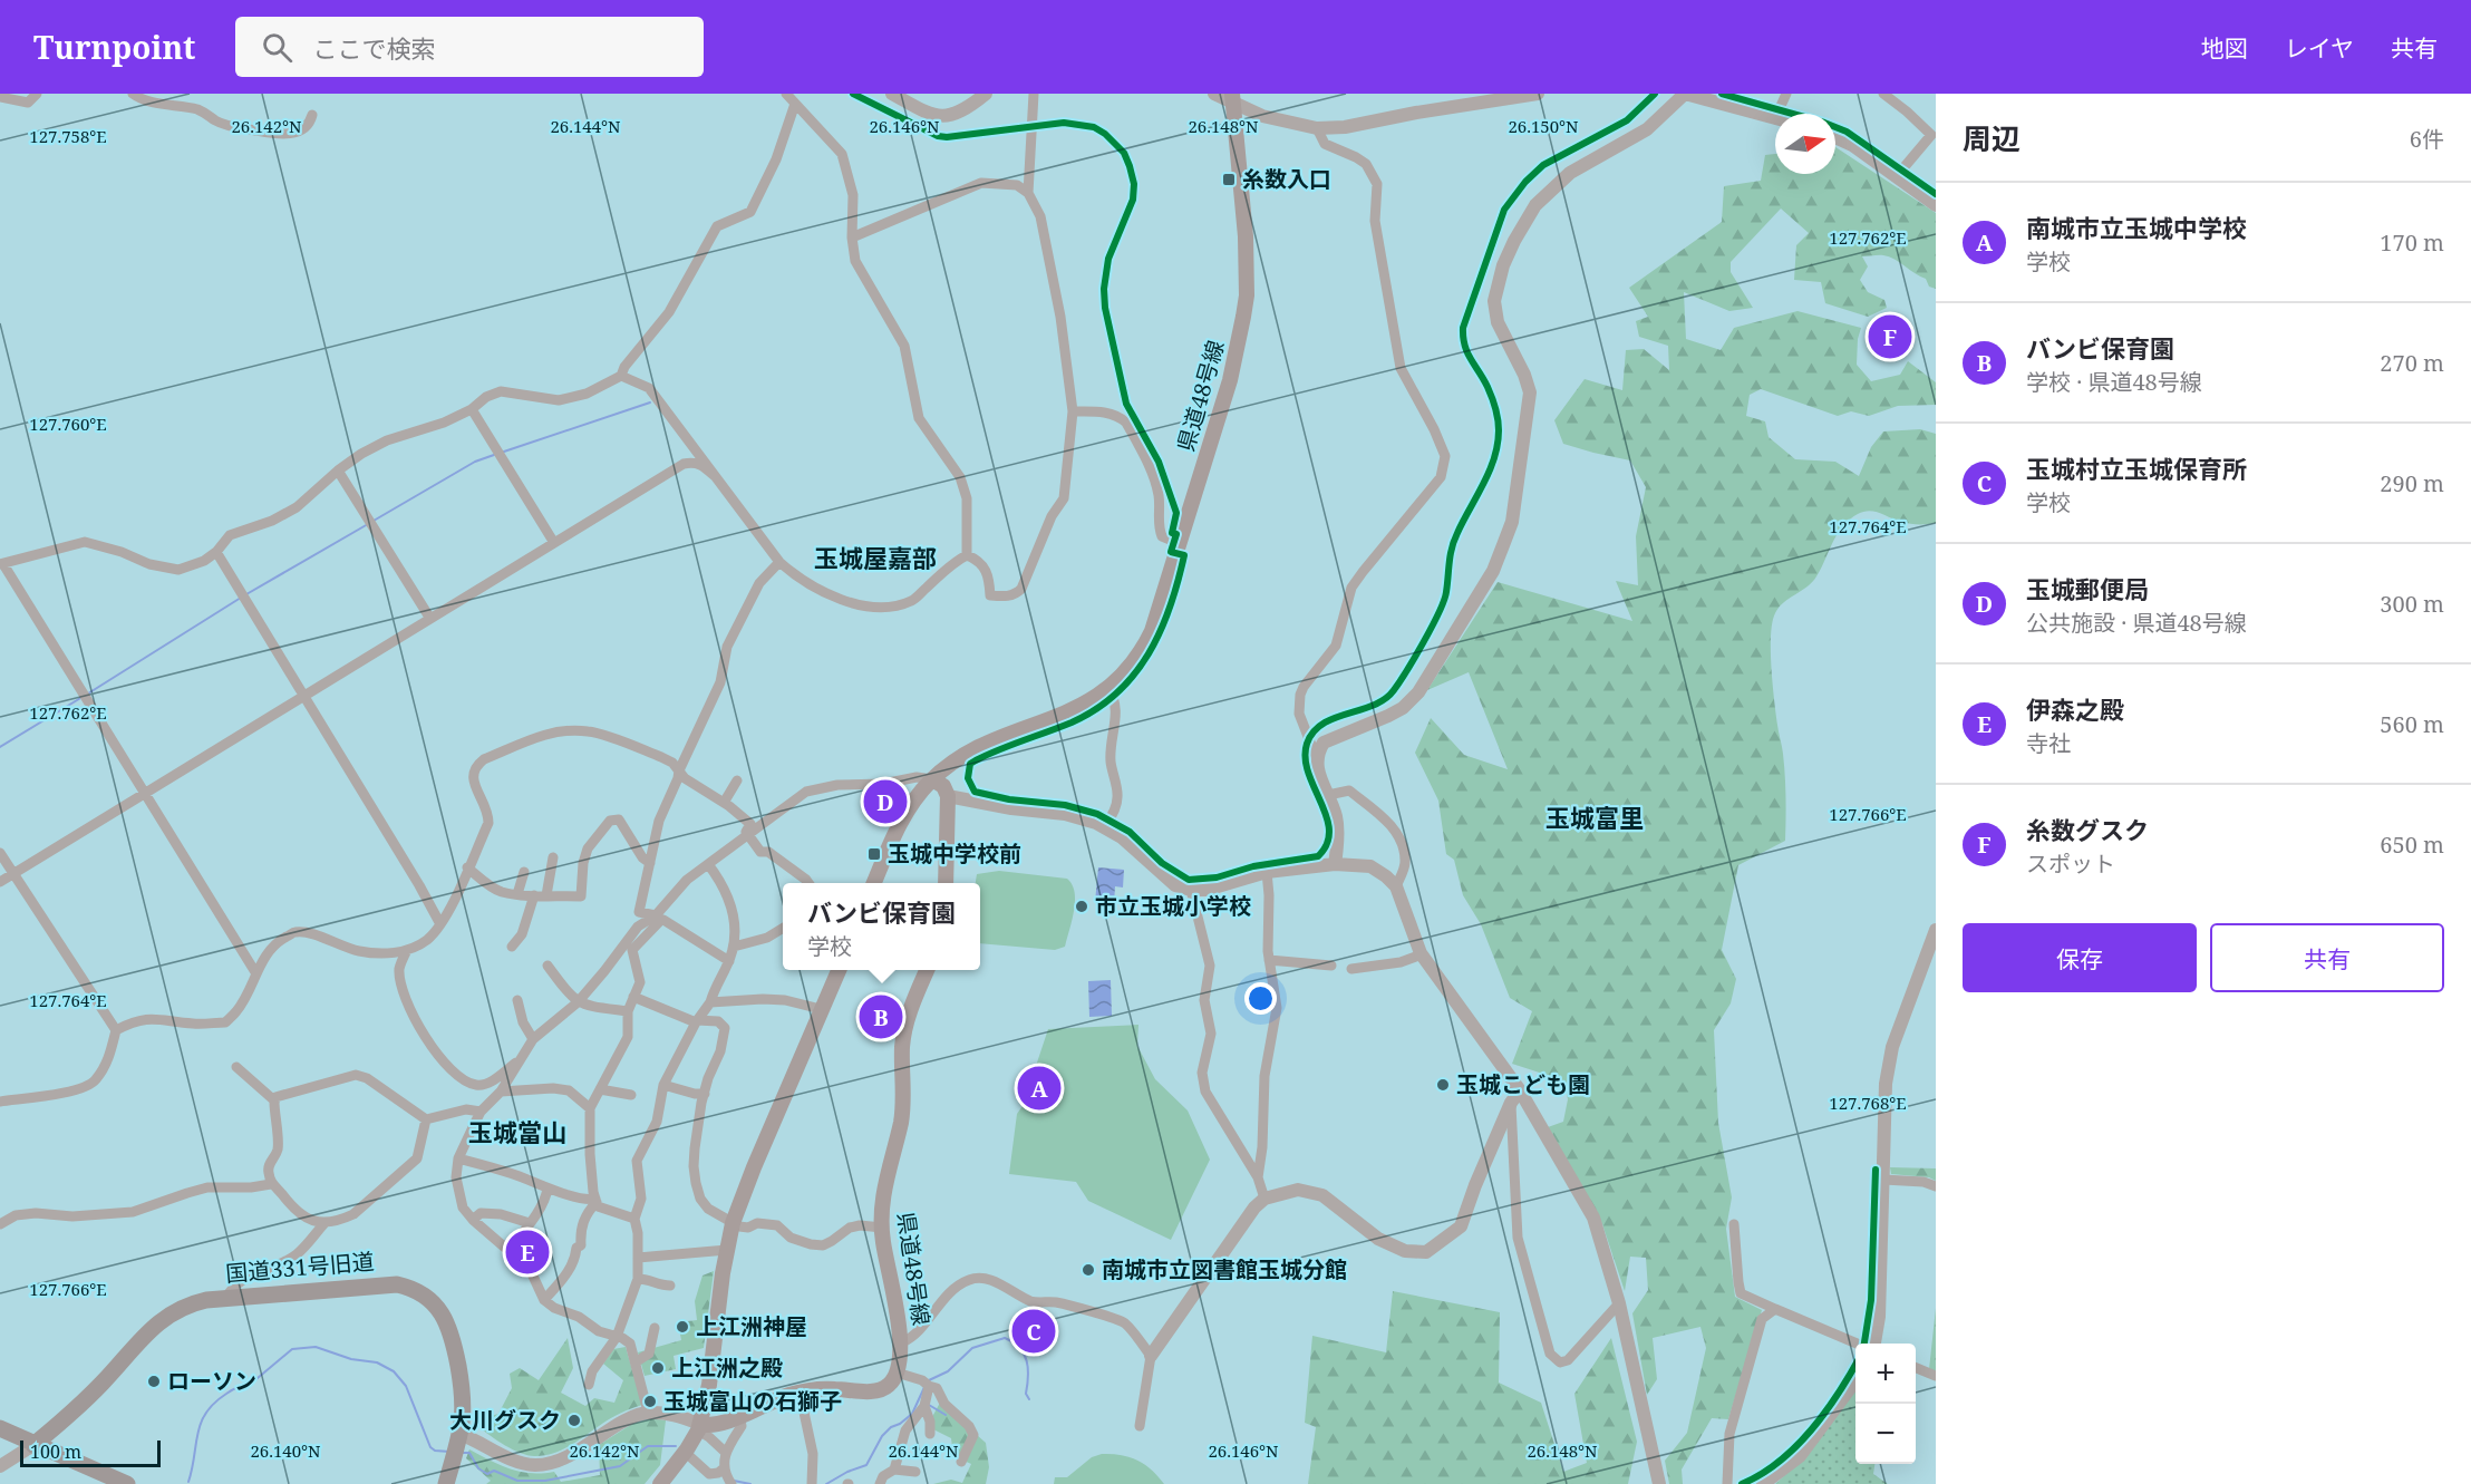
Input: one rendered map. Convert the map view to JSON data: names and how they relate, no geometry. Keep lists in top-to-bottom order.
{
  "streets": {
    "highway": ["国道331号旧道"],
    "main road": ["県道48号線"]
  },
  "districts": ["玉城屋嘉部", "玉城富里", "玉城當山"],
  "places": {
    "transit": ["糸数入口", "玉城中学校前"],
    "other": [
      "市立玉城小学校",
      "玉城こども園",
      "南城市立図書館玉城分館",
      "上江洲神屋",
      "上江洲之殿",
      "ローソン",
      "玉城富山の石獅子",
      "大川グスク"
    ]
  },
  "scale_bar": "100 m",
  "north": "right",
  "page": {
    "header": "Turnpoint",
    "search": "ここで検索",
    "nav": ["地図", "レイヤ", "共有"],
    "heading": ["周辺", "6件"],
    "list": [
      {
        "mark": "A",
        "name": "南城市立玉城中学校",
        "note": "学校",
        "value": "170 m"
      },
      {
        "mark": "B",
        "name": "バンビ保育園",
        "note": "学校 · 県道48号線",
        "value": "270 m"
      },
      {
        "mark": "C",
        "name": "玉城村立玉城保育所",
        "note": "学校",
        "value": "290 m"
      },
      {
        "mark": "D",
        "name": "玉城郵便局",
        "note": "公共施設 · 県道48号線",
        "value": "300 m"
      },
      {
        "mark": "E",
        "name": "伊森之殿",
        "note": "寺社",
        "value": "560 m"
      },
      {
        "mark": "F",
        "name": "糸数グスク",
        "note": "スポット",
        "value": "650 m"
      }
    ],
    "pins": [
      "F",
      "D",
      "B",
      "A",
      "E",
      "C"
    ],
    "popup": ["バンビ保育園", "学校"],
    "buttons": ["保存", "共有"],
    "map_buttons": ["+", "−"],
    "scale": "100 m"
  },
  "coordinates": [
    "26.142°N",
    "26.144°N",
    "26.146°N",
    "26.148°N",
    "26.150°N",
    "127.758°E",
    "127.762°E",
    "127.760°E",
    "127.764°E",
    "127.766°E",
    "127.768°E",
    "26.140°N"
  ]
}
